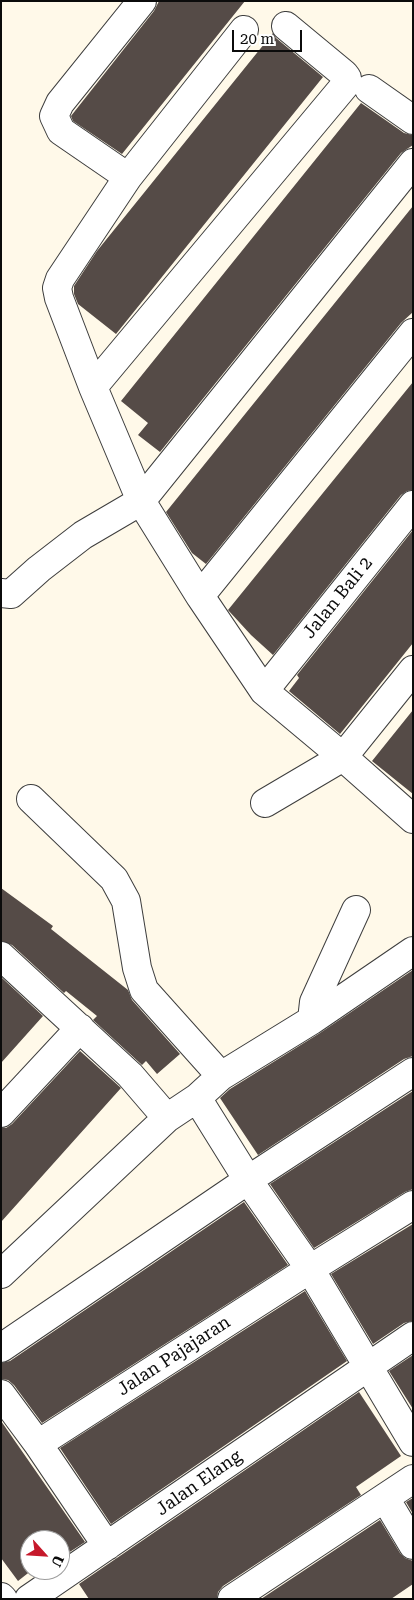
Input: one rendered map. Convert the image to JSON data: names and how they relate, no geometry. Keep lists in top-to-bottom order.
{
  "streets": {
    "street": ["Jalan Bali 2", "Jalan Pajajaran", "Jalan Elang"]
  },
  "scale_bar": "20 m",
  "north": "bottom right"
}
